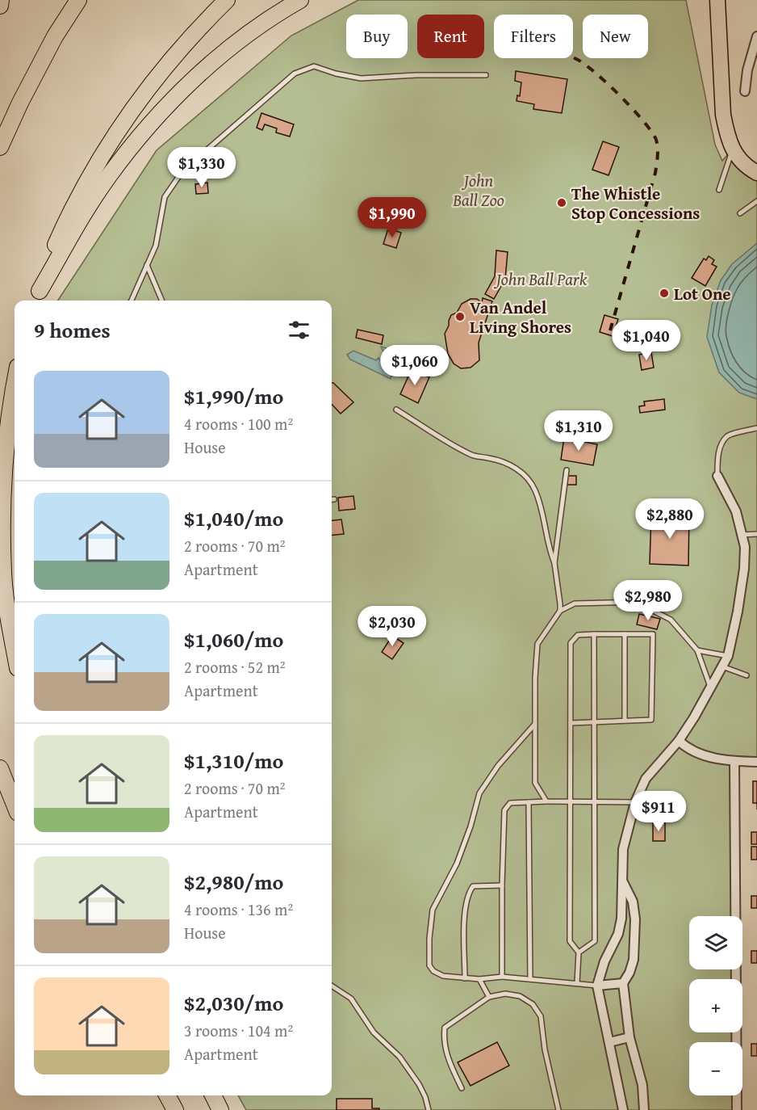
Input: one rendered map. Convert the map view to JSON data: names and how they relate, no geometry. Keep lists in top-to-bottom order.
{
  "parks": ["John Ball Zoo", "John Ball Park"],
  "places": ["The Whistle Stop Concessions", "Lot One", "Van Andel Living Shores"],
  "page": {
    "chip": [
      "Buy",
      "Rent",
      "Filters",
      "New"
    ],
    "price": [
      "$1,330",
      "$1,990",
      "$1,040",
      "$1,060",
      "$1,310",
      "$2,880",
      "$2,980",
      "$2,030",
      "$911"
    ],
    "heading": "9 homes",
    "list": [
      {
        "name": "$1,990/mo",
        "note": "4 rooms · 100 m² · House"
      },
      {
        "name": "$1,040/mo",
        "note": "2 rooms · 70 m² · Apartment"
      },
      {
        "name": "$1,060/mo",
        "note": "2 rooms · 52 m² · Apartment"
      },
      {
        "name": "$1,310/mo",
        "note": "2 rooms · 70 m² · Apartment"
      },
      {
        "name": "$2,980/mo",
        "note": "4 rooms · 136 m² · House"
      },
      {
        "name": "$2,030/mo",
        "note": "3 rooms · 104 m² · Apartment"
      }
    ],
    "map_buttons": ["+", "−"]
  }
}
